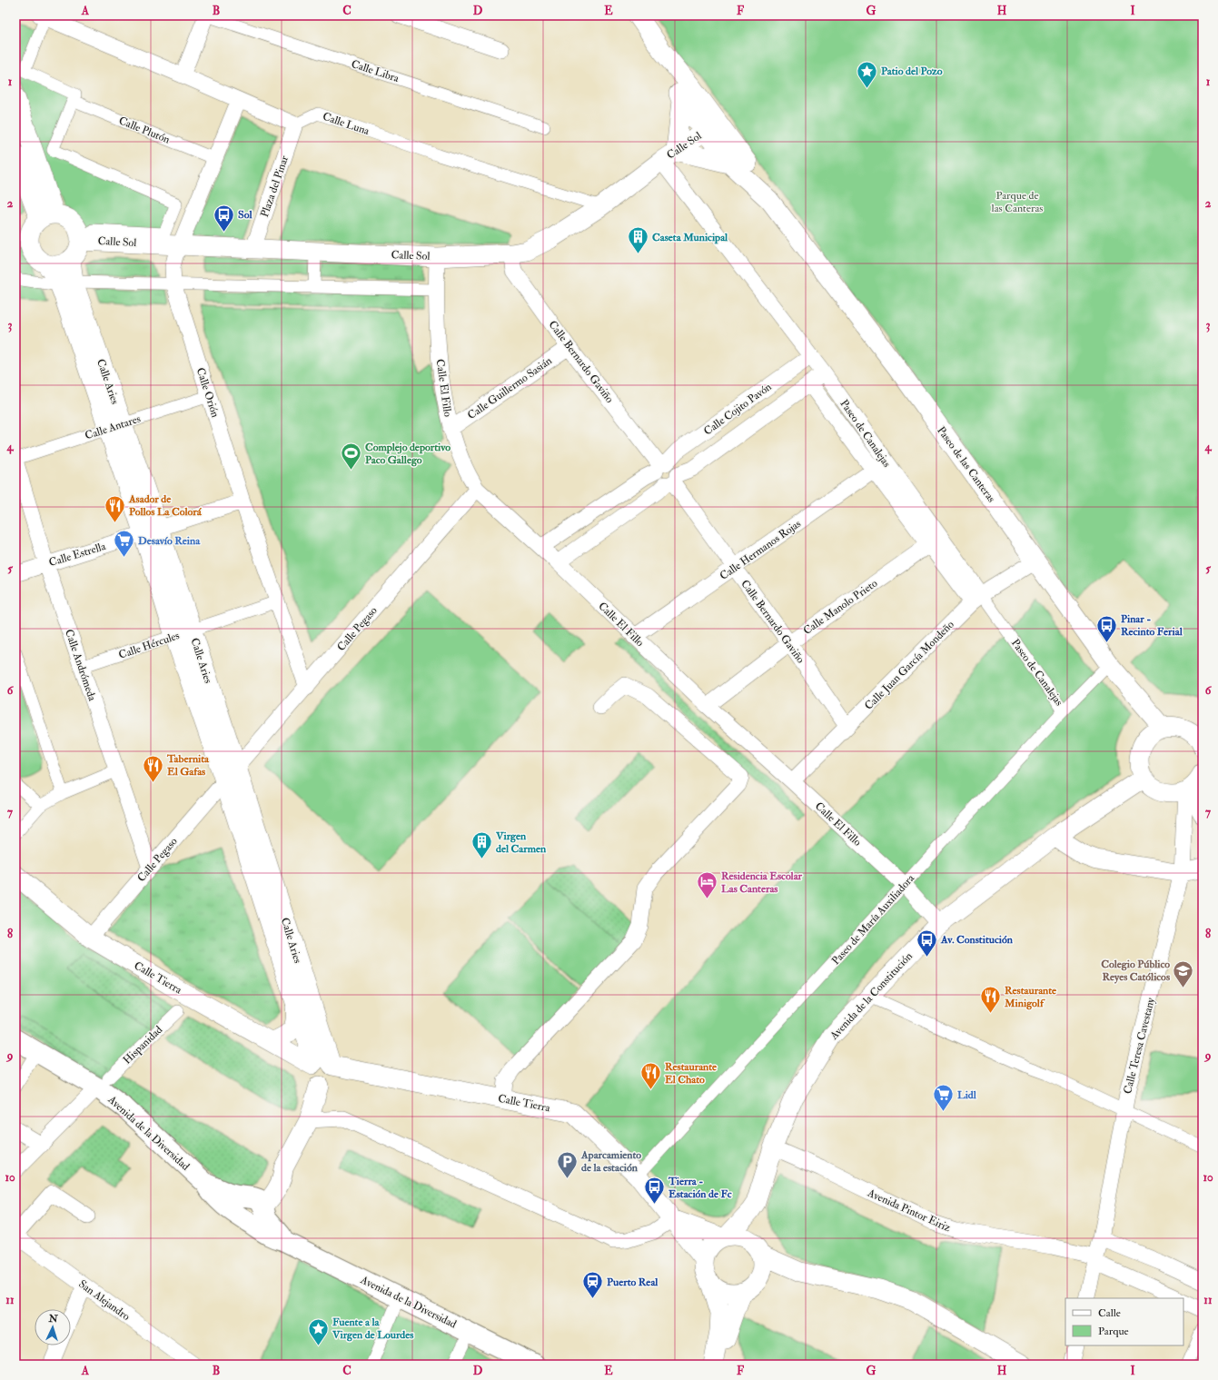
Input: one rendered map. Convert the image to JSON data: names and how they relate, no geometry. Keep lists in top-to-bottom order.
{
  "streets": {
    "main road": ["Avenida de la Diversidad"],
    "street": [
      "Calle Libra",
      "Calle Luna",
      "Calle Plutón",
      "Calle Sol",
      "Plaza del Pinar",
      "Calle Bernardo Gaviño",
      "Calle Aries",
      "Calle El Fillo",
      "Calle Guillermo Sasián",
      "Calle Orión",
      "Calle Cojito Pavón",
      "Calle Antares",
      "Paseo de Canalejas",
      "Paseo de las Canteras",
      "Calle Hermanos Rojas",
      "Calle Estrella",
      "Calle Manolo Prieto",
      "Calle Pegaso",
      "Calle Hércules",
      "Calle Andrómeda",
      "Calle Juan García Mondeño",
      "Paseo de María Auxiliadora",
      "Calle Tierra",
      "Avenida de la Constitución",
      "Hispanidad",
      "Calle Teresa Cavestany",
      "Avenida Pintor Eiriz",
      "San Alejandro"
    ]
  },
  "crossings": [
    ["Calle Luna", "Calle Sol"],
    ["Calle Luna", "Plaza del Pinar"],
    ["Calle Plutón", "Calle Orión"],
    ["Calle Sol", "Plaza del Pinar"],
    ["Calle Sol", "Calle Bernardo Gaviño"],
    ["Calle Sol", "Calle Aries"],
    ["Calle Sol", "Calle El Fillo"],
    ["Calle Sol", "Calle Orión"],
    ["Calle Sol", "Paseo de Canalejas"],
    ["Calle Bernardo Gaviño", "Calle Guillermo Sasián"],
    ["Calle Bernardo Gaviño", "Calle Cojito Pavón"],
    ["Calle Bernardo Gaviño", "Calle Hermanos Rojas"],
    ["Calle Bernardo Gaviño", "Calle Manolo Prieto"],
    ["Calle Bernardo Gaviño", "Calle Juan García Mondeño"],
    ["Calle Aries", "Calle Antares"],
    ["Calle Aries", "Calle Estrella"],
    ["Calle Aries", "Calle Pegaso"],
    ["Calle Aries", "Calle Hércules"],
    ["Calle Aries", "Calle Tierra"],
    ["Calle El Fillo", "Calle Guillermo Sasián"],
    ["Calle El Fillo", "Calle Cojito Pavón"],
    ["Calle El Fillo", "Calle Hermanos Rojas"],
    ["Calle El Fillo", "Calle Manolo Prieto"],
    ["Calle El Fillo", "Calle Pegaso"],
    ["Calle El Fillo", "Calle Juan García Mondeño"],
    ["Calle El Fillo", "Paseo de María Auxiliadora"],
    ["Calle El Fillo", "Avenida de la Constitución"],
    ["Calle Orión", "Calle Antares"],
    ["Calle Orión", "Calle Estrella"],
    ["Calle Orión", "Calle Pegaso"],
    ["Calle Orión", "Calle Hércules"],
    ["Calle Cojito Pavón", "Paseo de Canalejas"],
    ["Calle Antares", "Calle Andrómeda"],
    ["Paseo de Canalejas", "Calle Hermanos Rojas"],
    ["Paseo de Canalejas", "Calle Manolo Prieto"],
    ["Paseo de Canalejas", "Calle Juan García Mondeño"],
    ["Paseo de Canalejas", "Paseo de María Auxiliadora"],
    ["Paseo de las Canteras", "Calle Juan García Mondeño"],
    ["Paseo de las Canteras", "Paseo de María Auxiliadora"],
    ["Calle Estrella", "Calle Andrómeda"],
    ["Calle Pegaso", "Calle Andrómeda"],
    ["Calle Pegaso", "Calle Tierra"],
    ["Calle Hércules", "Calle Andrómeda"],
    ["Paseo de María Auxiliadora", "Calle Tierra"],
    ["Calle Tierra", "Avenida de la Constitución"],
    ["Avenida de la Constitución", "Avenida Pintor Eiriz"],
    ["Hispanidad", "Avenida de la Diversidad"],
    ["Calle Teresa Cavestany", "Avenida Pintor Eiriz"]
  ],
  "parks": ["Parque de las Canteras"],
  "places": {
    "place": ["Patio del Pozo", "Fuente a la Virgen de Lourdes"],
    "bus stop": [
      "Sol",
      "Pinar - Recinto Ferial",
      "Av. Constitución",
      "Tierra - Estación de Fc"
    ],
    "building": ["Caseta Municipal", "Virgen del Carmen"],
    "sports": ["Complejo deportivo Paco Gallego"],
    "restaurant": [
      "Asador de Pollos La Colorá",
      "Tabernita El Gafas",
      "Restaurante Minigolf",
      "Restaurante El Chato"
    ],
    "supermarket": ["Desavío Reina", "Lidl"],
    "hotel": ["Residencia Escolar Las Canteras"],
    "school or university": ["Colegio Público Reyes Católicos"],
    "parking": ["Aparcamiento de la estación"],
    "station": ["Puerto Real"]
  },
  "legend": ["Calle", "Parque"],
  "north": "top",
  "grid": {
    "columns": [
      "A",
      "B",
      "C",
      "D",
      "E",
      "F",
      "G",
      "H",
      "I"
    ],
    "rows": [
      "1",
      "2",
      "3",
      "4",
      "5",
      "6",
      "7",
      "8",
      "9",
      "10",
      "11"
    ]
  }
}
